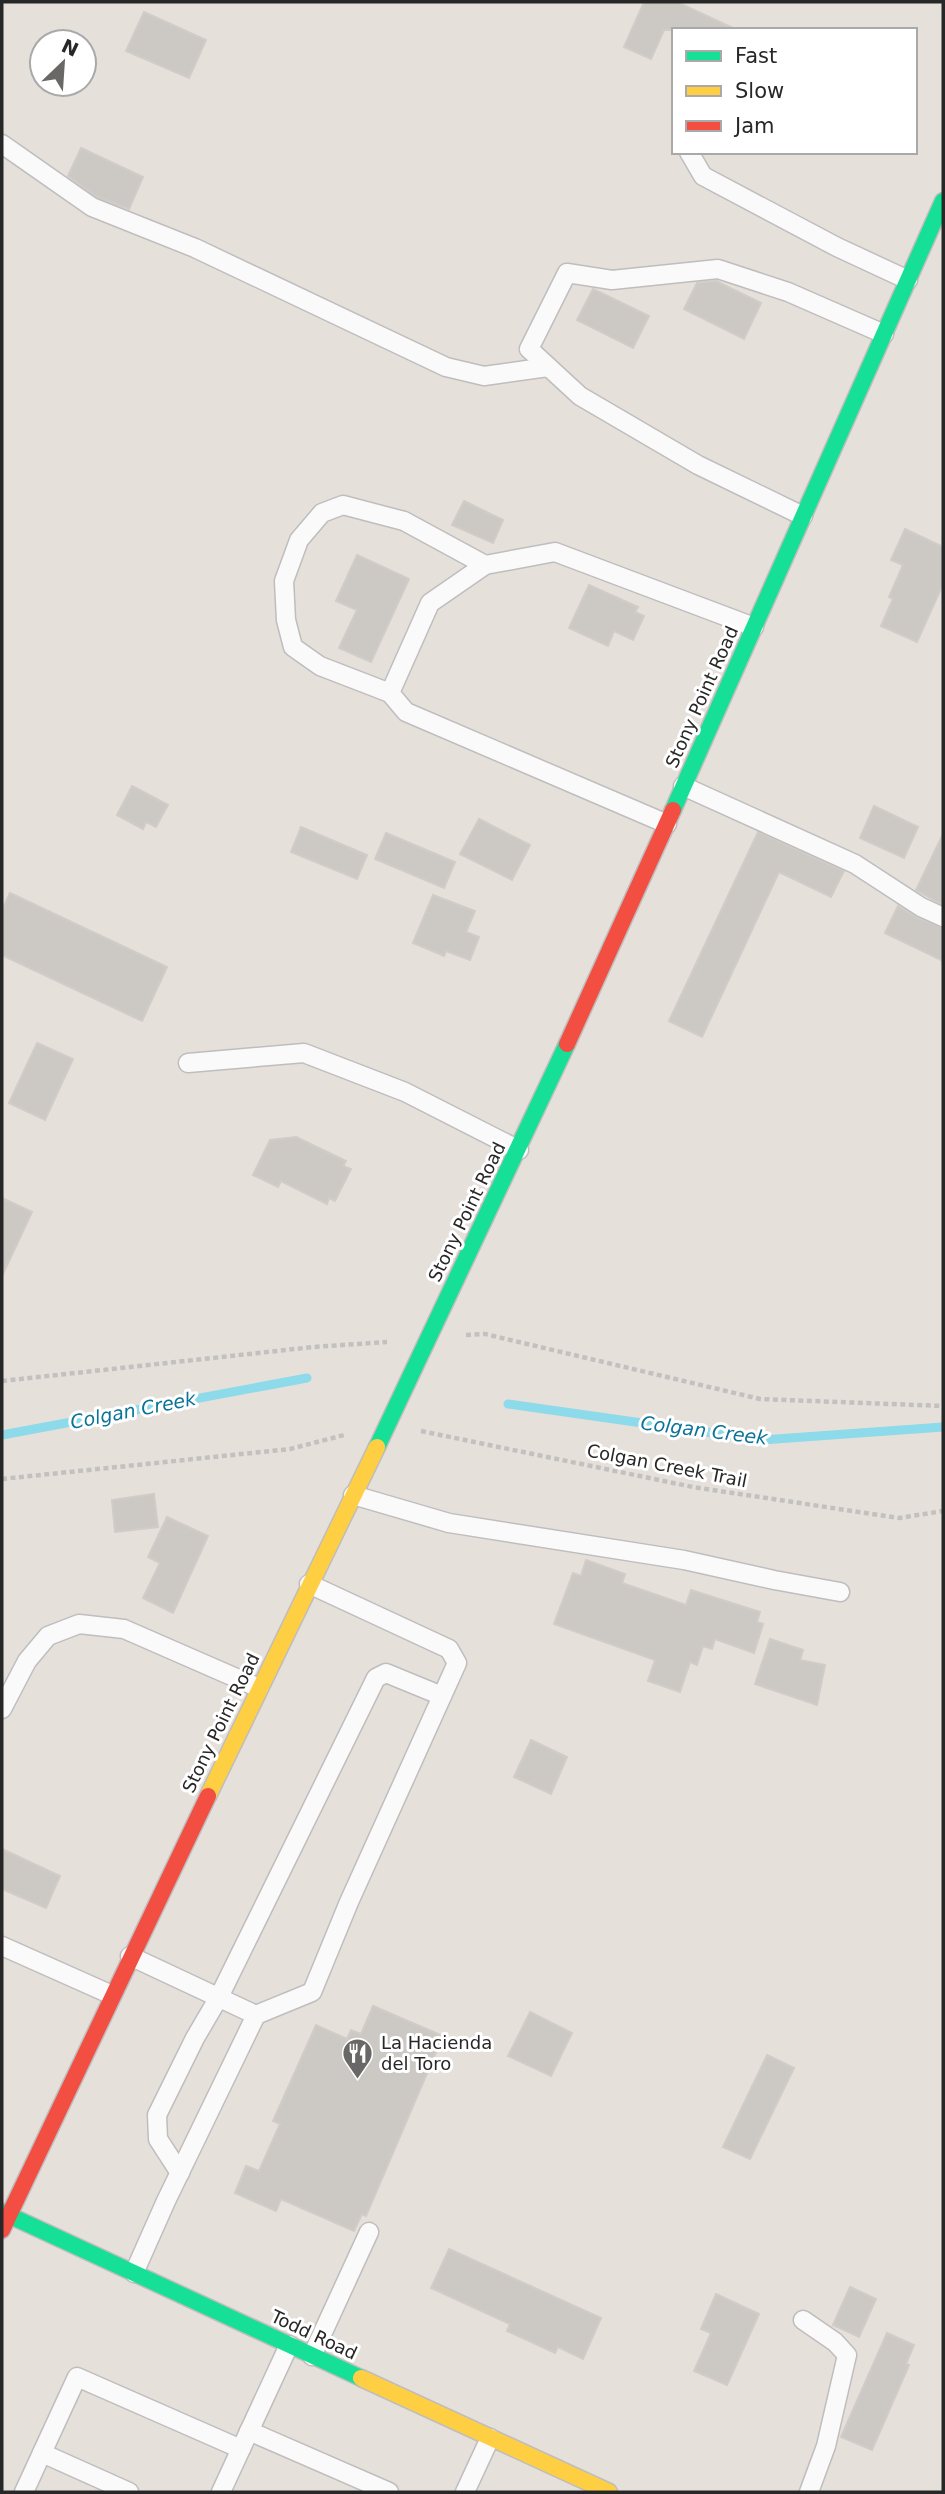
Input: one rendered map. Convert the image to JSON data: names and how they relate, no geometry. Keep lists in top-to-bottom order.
{
  "streets": {
    "main road": ["Stony Point Road", "Todd Road"],
    "path": ["Colgan Creek Trail"]
  },
  "crossings": [
    ["Stony Point Road", "Colgan Creek Trail"],
    ["Stony Point Road", "Todd Road"]
  ],
  "water": ["Colgan Creek"],
  "places": {
    "restaurant": ["La Hacienda del Toro"]
  },
  "legend": ["Fast", "Slow", "Jam"],
  "north": "top right"
}
